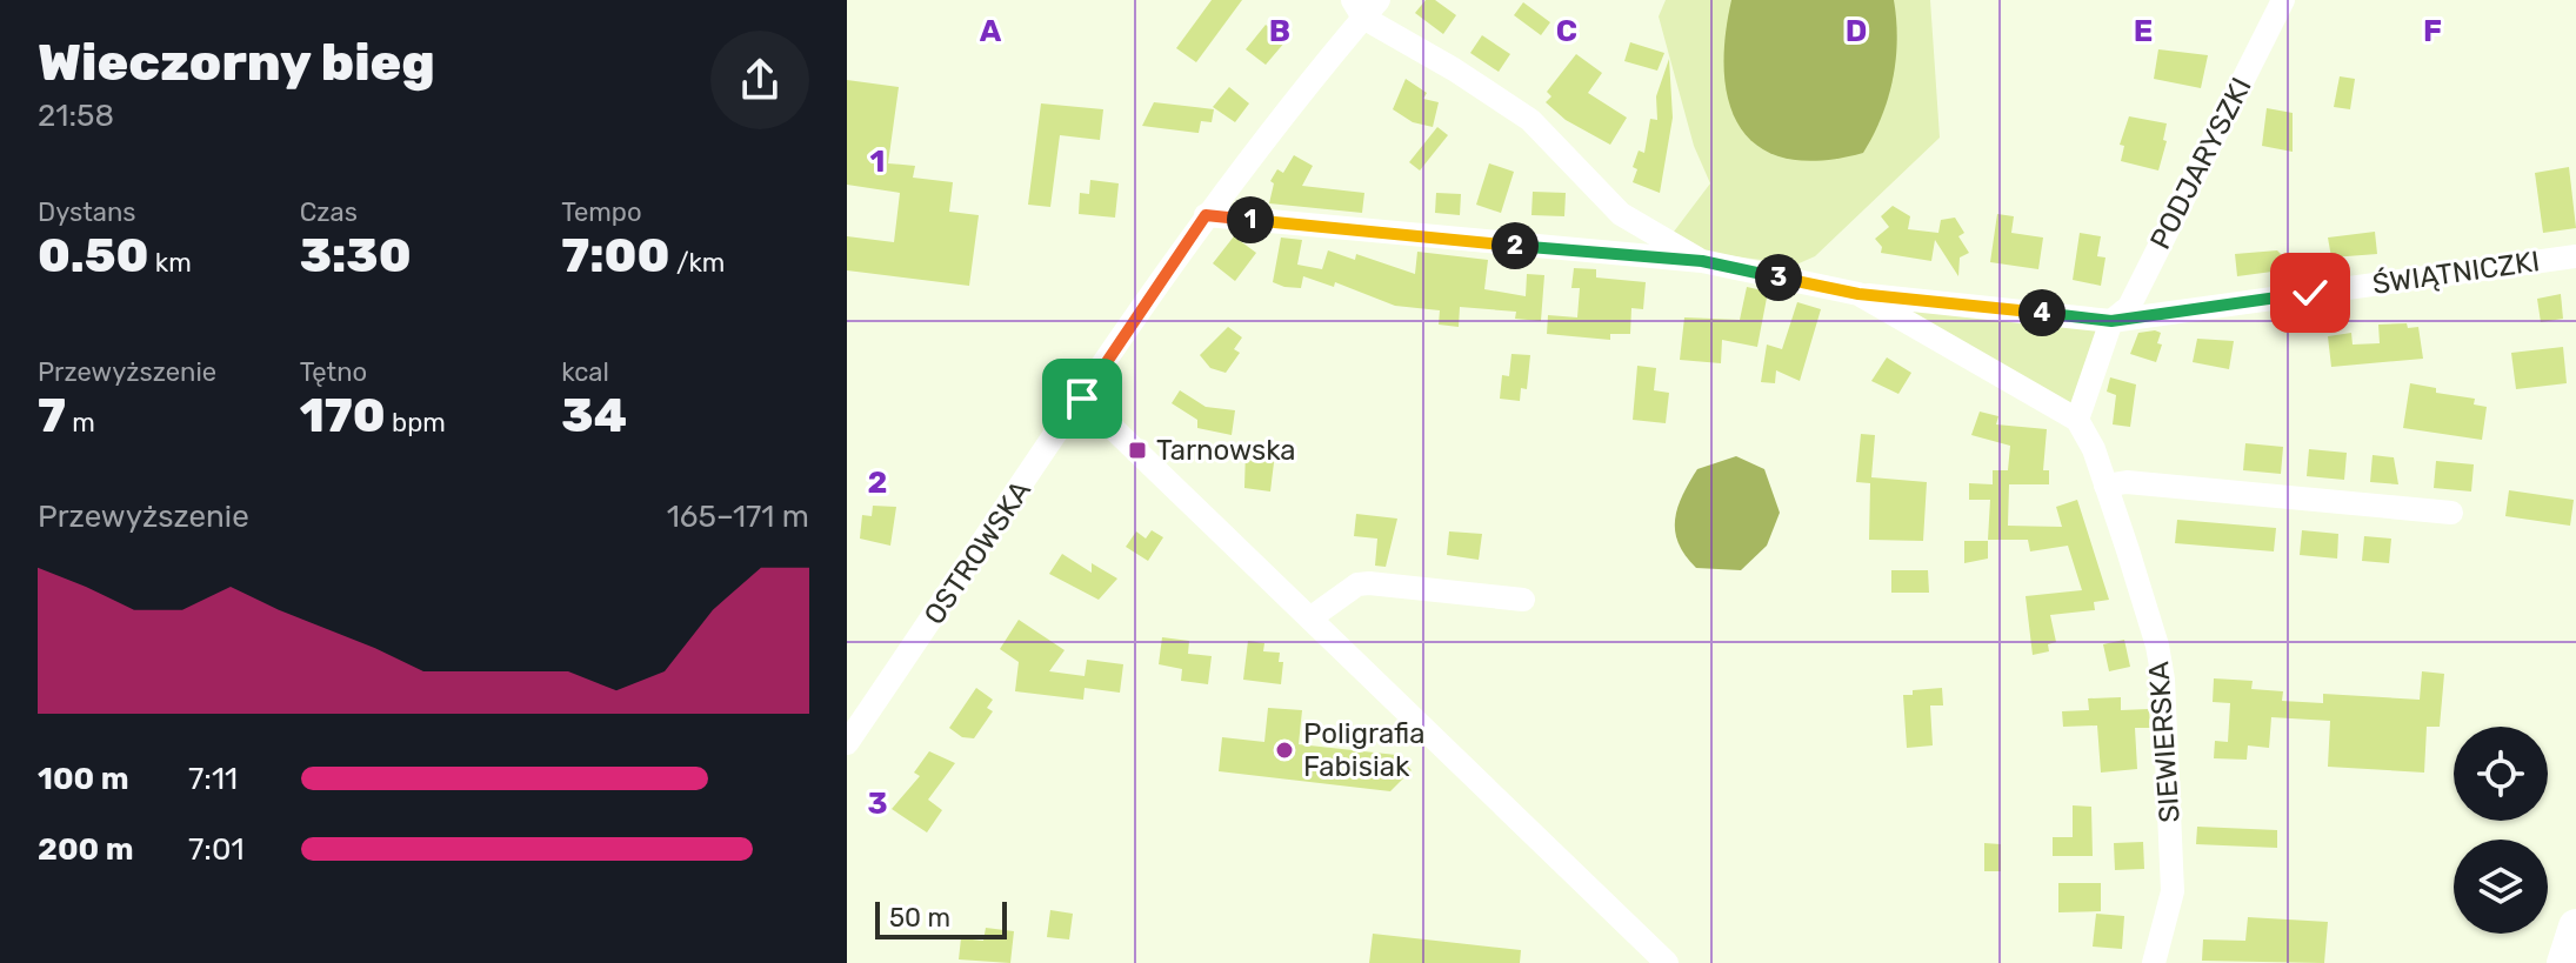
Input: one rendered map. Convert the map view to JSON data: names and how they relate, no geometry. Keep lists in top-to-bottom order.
{
  "streets": {
    "street": [
      "PODJARYSZKI",
      "ŚWIĄTNICZKI",
      "OSTROWSKA",
      "SIEWIERSKA"
    ]
  },
  "crossings": [
    ["PODJARYSZKI", "ŚWIĄTNICZKI"],
    ["ŚWIĄTNICZKI", "OSTROWSKA"],
    ["ŚWIĄTNICZKI", "SIEWIERSKA"]
  ],
  "places": {
    "transit": ["Tarnowska"],
    "other": ["Poligrafia Fabisiak"]
  },
  "scale_bar": "50 m",
  "page": {
    "heading": ["Wieczorny bieg", "21:58"],
    "stats": [
      ["Dystans", "0.50 km"],
      ["Czas", "3:30"],
      ["Tempo", "7:00 /km"],
      ["Przewyższenie", "7 m"],
      ["Tętno", "170 bpm"],
      ["kcal", "34"]
    ],
    "pins": [
      "1",
      "2",
      "3",
      "4"
    ],
    "chart": ["Przewyższenie", "165–171 m"],
    "list": [
      {
        "name": "100 m",
        "note": "7:11"
      },
      {
        "name": "200 m",
        "note": "7:01"
      }
    ],
    "scale": "50 m"
  },
  "grid": {
    "columns": [
      "A",
      "B",
      "C",
      "D",
      "E",
      "F"
    ],
    "rows": ["1", "2", "3"]
  }
}
